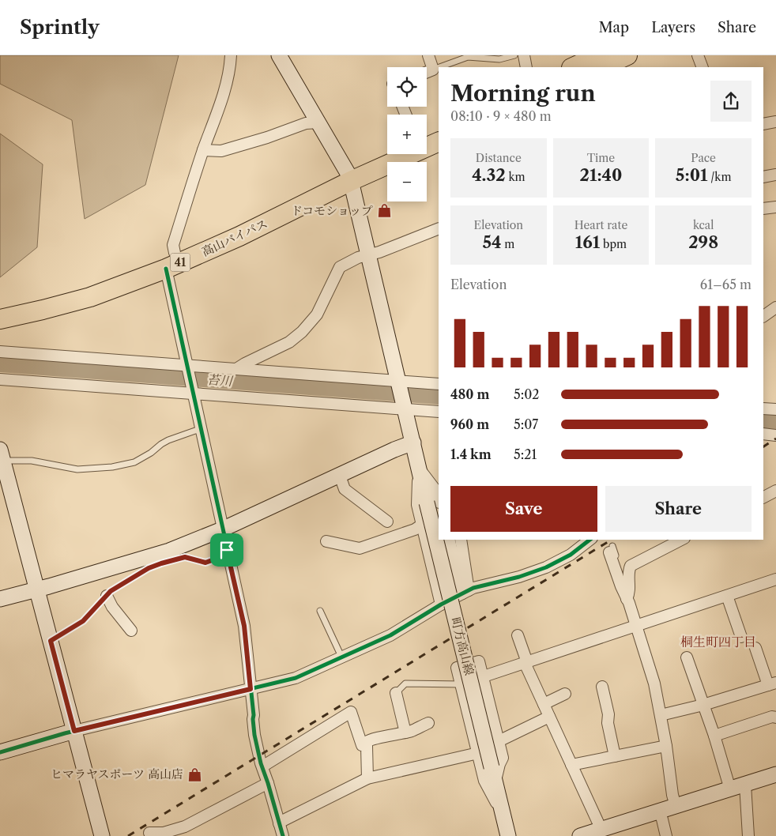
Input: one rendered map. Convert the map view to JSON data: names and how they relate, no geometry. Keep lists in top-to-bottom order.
{
  "streets": {
    "highway": ["高山バイパス", "41"],
    "street": ["町方高山線"]
  },
  "districts": ["桐生町四丁目"],
  "water": ["苔川"],
  "places": {
    "shop": ["ドコモショップ", "ヒマラヤスポーツ 高山店"]
  },
  "page": {
    "header": "Sprintly",
    "nav": ["Map", "Layers", "Share"],
    "map_buttons": ["+", "−"],
    "heading": ["Morning run", "08:10 · 9 × 480 m"],
    "stats": [
      ["Distance", "4.32 km"],
      ["Time", "21:40"],
      ["Pace", "5:01 /km"],
      ["Elevation", "54 m"],
      ["Heart rate", "161 bpm"],
      ["kcal", "298"]
    ],
    "chart": ["Elevation", "61–65 m"],
    "list": [
      {
        "name": "480 m",
        "note": "5:02"
      },
      {
        "name": "960 m",
        "note": "5:07"
      },
      {
        "name": "1.4 km",
        "note": "5:21"
      }
    ],
    "buttons": ["Save", "Share"]
  }
}
